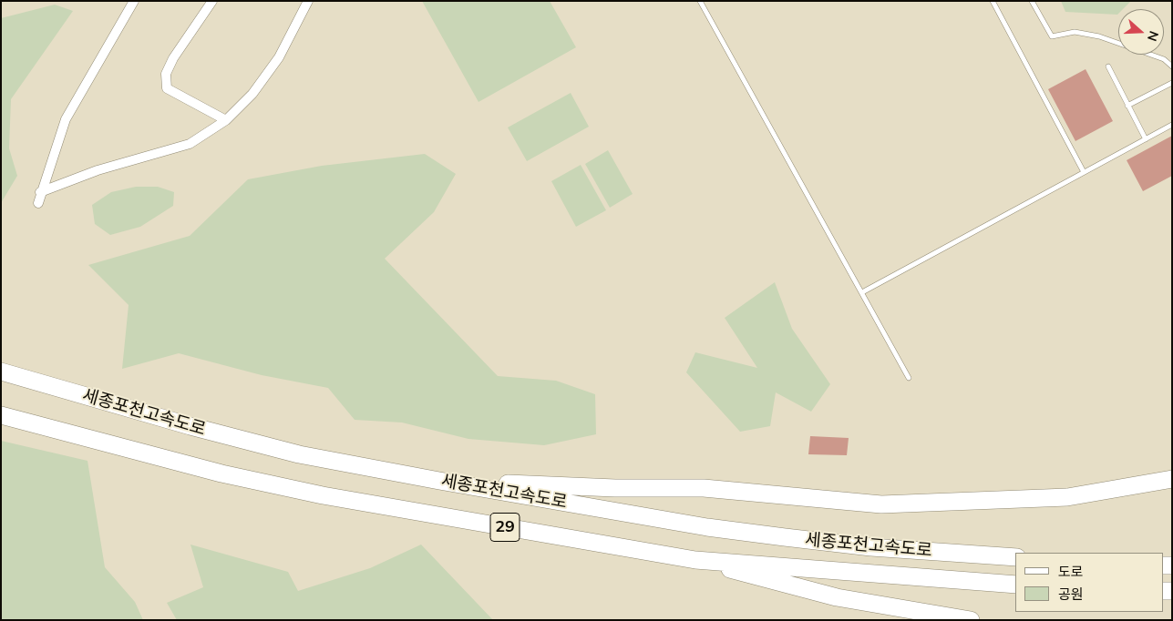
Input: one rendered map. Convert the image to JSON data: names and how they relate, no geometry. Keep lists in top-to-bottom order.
{
  "streets": {
    "highway": ["세종포천고속도로", "29"]
  },
  "legend": ["도로", "공원"],
  "north": "right"
}
